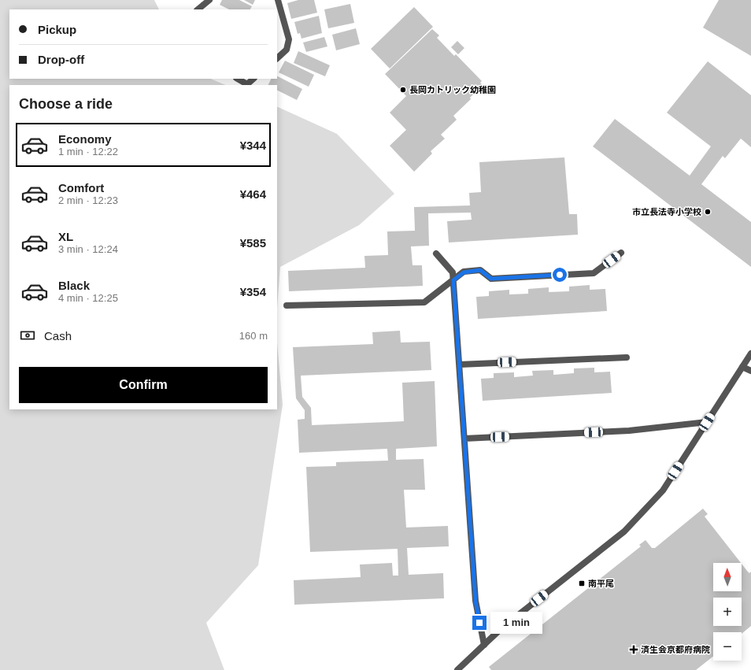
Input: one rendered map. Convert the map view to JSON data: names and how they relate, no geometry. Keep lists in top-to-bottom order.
{
  "places": {
    "other": ["長岡カトリック幼稚園", "市立長法寺小学校"],
    "transit": ["南平尾"],
    "health": ["済生会京都府病院"]
  },
  "north": "top",
  "page": {
    "banner": ["Pickup", "Drop-off"],
    "heading": "Choose a ride",
    "list": [
      {
        "name": "Economy",
        "note": "1 min · 12:22",
        "value": "¥344"
      },
      {
        "name": "Comfort",
        "note": "2 min · 12:23",
        "value": "¥464"
      },
      {
        "name": "XL",
        "note": "3 min · 12:24",
        "value": "¥585"
      },
      {
        "name": "Black",
        "note": "4 min · 12:25",
        "value": "¥354"
      }
    ],
    "pay": ["Cash", "160 m"],
    "buttons": "Confirm",
    "map_buttons": ["+", "−"],
    "bubble": "1 min"
  }
}
